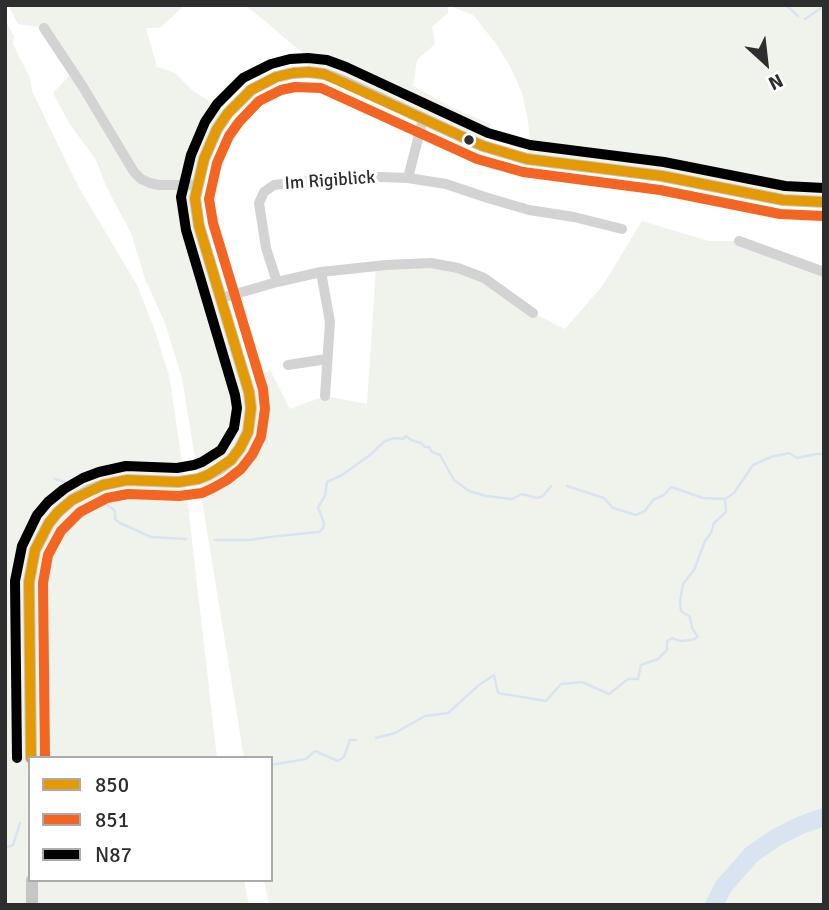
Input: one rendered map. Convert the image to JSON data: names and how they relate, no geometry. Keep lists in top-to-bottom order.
{
  "streets": {
    "street": ["Im Rigiblick"]
  },
  "lines": ["transit line N87", "transit line 850", "transit line 851"],
  "legend": ["850", "851", "N87"],
  "north": "bottom right"
}
